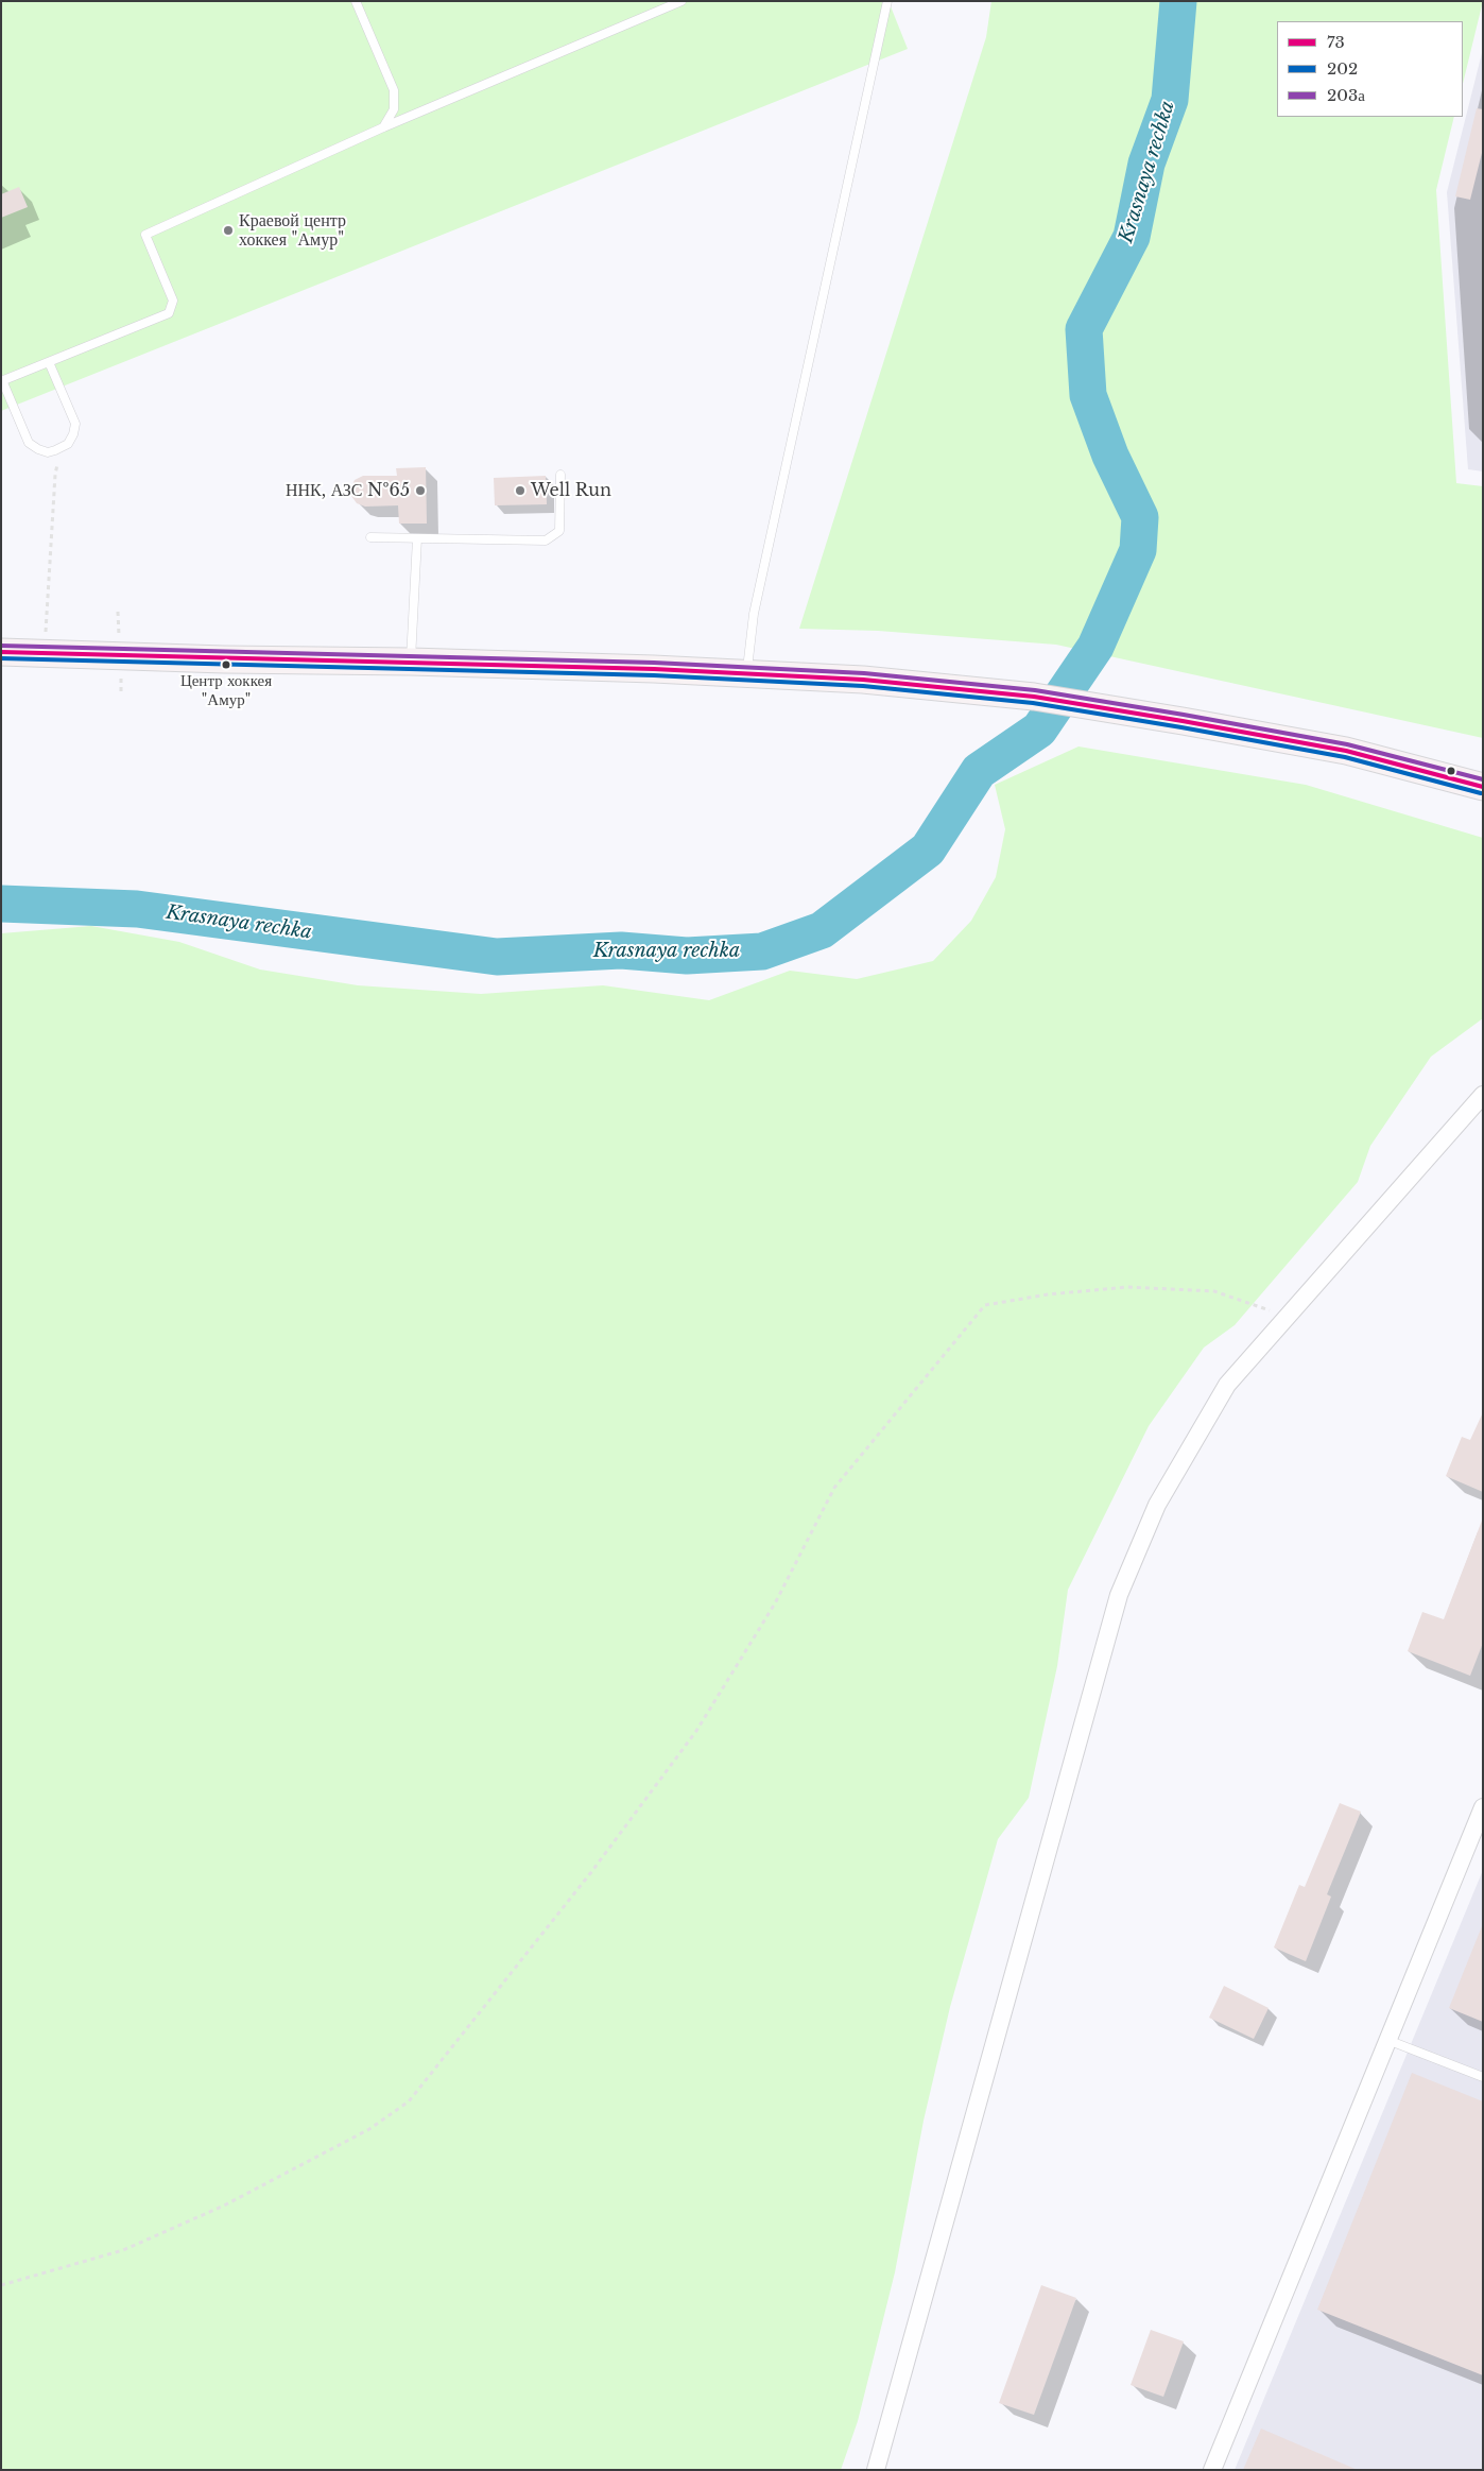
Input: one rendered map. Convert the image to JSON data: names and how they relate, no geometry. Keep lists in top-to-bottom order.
{
  "water": ["Krasnaya rechka"],
  "places": [
    "Краевой центр хоккея \"Амур\"",
    "ННК, АЗС №65",
    "Well Run",
    "Центр хоккея \"Амур\""
  ],
  "lines": ["transit line 203а", "transit line 73", "transit line 202"],
  "legend": ["73", "202", "203а"]
}
